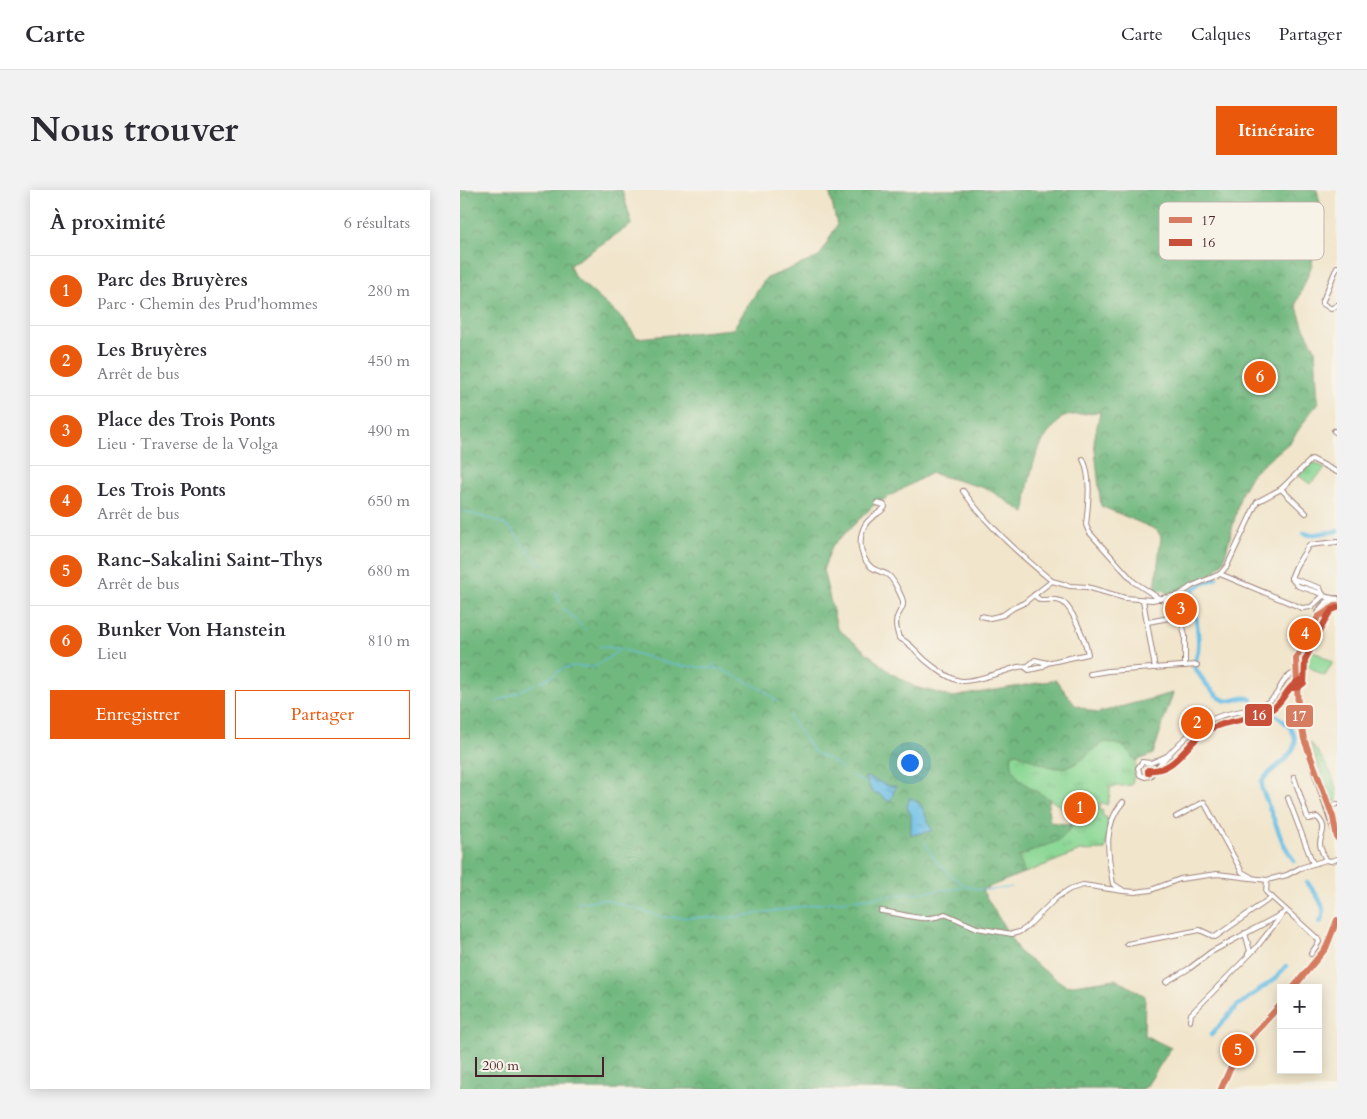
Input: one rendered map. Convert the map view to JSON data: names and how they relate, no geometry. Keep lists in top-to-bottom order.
{
  "lines": ["transit line 17", "transit line 16"],
  "legend": ["17", "16"],
  "scale_bar": "200 m",
  "page": {
    "header": "Carte",
    "nav": ["Carte", "Calques", "Partager"],
    "title": "Nous trouver",
    "buttons": [
      "Itinéraire",
      ["Enregistrer", "Partager"]
    ],
    "heading": ["À proximité", "6 résultats"],
    "list": [
      {
        "mark": "1",
        "name": "Parc des Bruyères",
        "note": "Parc · Chemin des Prud'hommes",
        "value": "280 m"
      },
      {
        "mark": "2",
        "name": "Les Bruyères",
        "note": "Arrêt de bus",
        "value": "450 m"
      },
      {
        "mark": "3",
        "name": "Place des Trois Ponts",
        "note": "Lieu · Traverse de la Volga",
        "value": "490 m"
      },
      {
        "mark": "4",
        "name": "Les Trois Ponts",
        "note": "Arrêt de bus",
        "value": "650 m"
      },
      {
        "mark": "5",
        "name": "Ranc-Sakalini Saint-Thys",
        "note": "Arrêt de bus",
        "value": "680 m"
      },
      {
        "mark": "6",
        "name": "Bunker Von Hanstein",
        "note": "Lieu",
        "value": "810 m"
      }
    ],
    "pins": [
      "6",
      "3",
      "4",
      "2",
      "1",
      "5"
    ],
    "map_buttons": ["+", "−"],
    "scale": "200 m"
  }
}
